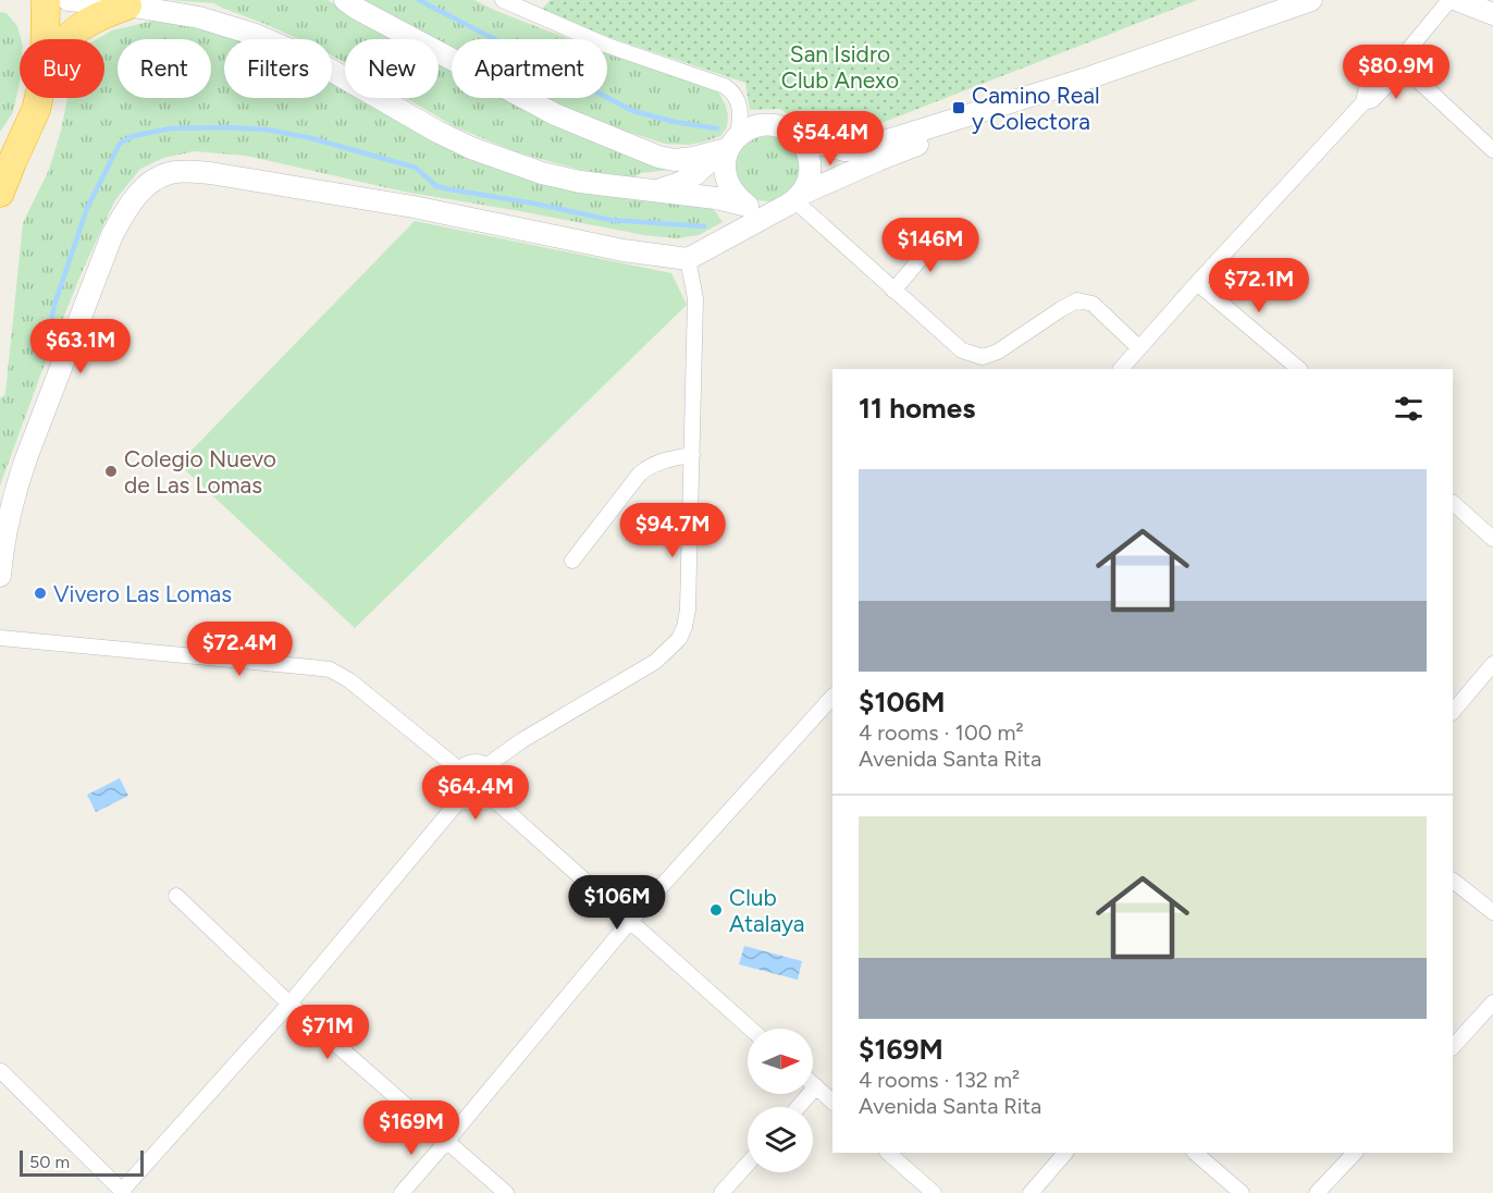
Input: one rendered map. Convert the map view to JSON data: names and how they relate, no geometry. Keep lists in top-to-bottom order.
{
  "parks": ["San Isidro Club Anexo"],
  "places": {
    "transit": ["Camino Real y Colectora"],
    "other": ["Colegio Nuevo de Las Lomas", "Vivero Las Lomas", "Club Atalaya"]
  },
  "scale_bar": "50 m",
  "north": "right",
  "page": {
    "chip": [
      "Buy",
      "Rent",
      "Filters",
      "New",
      "Apartment"
    ],
    "price": [
      "$80.9M",
      "$54.4M",
      "$146M",
      "$72.1M",
      "$63.1M",
      "$94.7M",
      "$72.4M",
      "$64.4M",
      "$106M",
      "$71M",
      "$169M"
    ],
    "heading": "11 homes",
    "list": [
      {
        "name": "$106M",
        "note": "4 rooms · 100 m² · Avenida Santa Rita"
      },
      {
        "name": "$169M",
        "note": "4 rooms · 132 m² · Avenida Santa Rita"
      }
    ],
    "scale": "50 m"
  }
}
